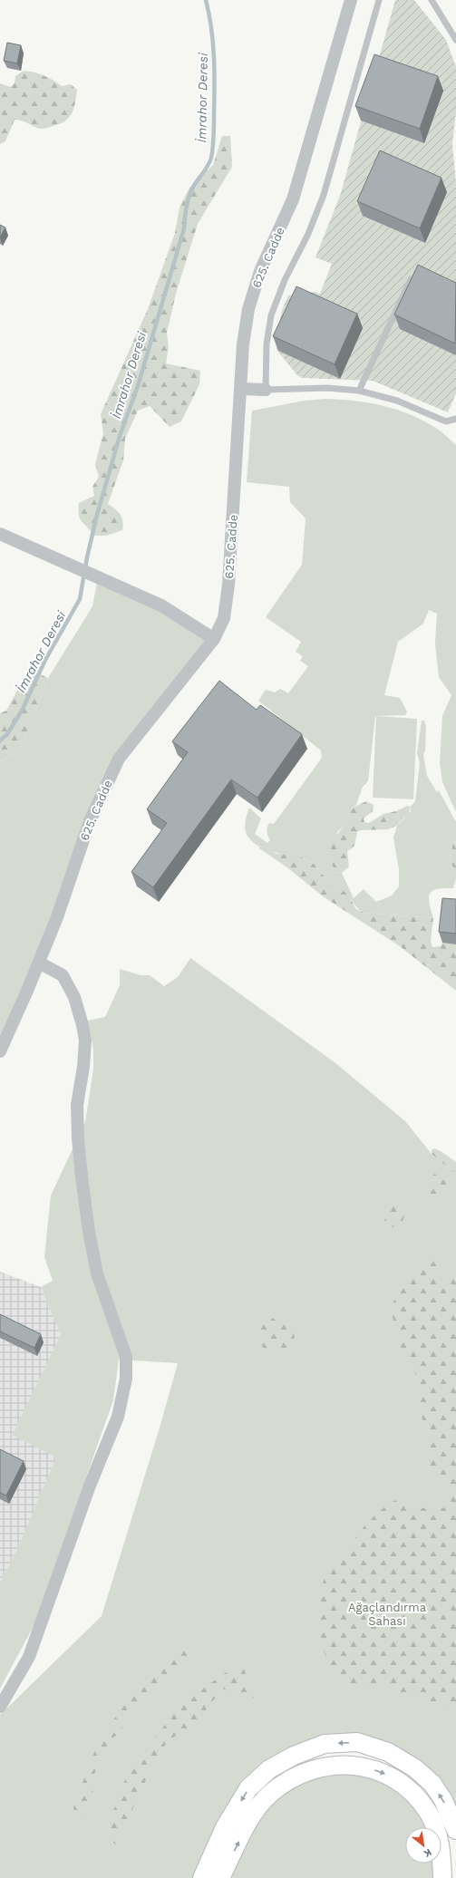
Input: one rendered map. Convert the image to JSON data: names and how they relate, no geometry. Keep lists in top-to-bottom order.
{
  "streets": {
    "street": ["625. Cadde"]
  },
  "water": ["İmrahor Deresi"],
  "parks": ["Ağaçlandırma Sahası"],
  "north": "bottom right"
}
